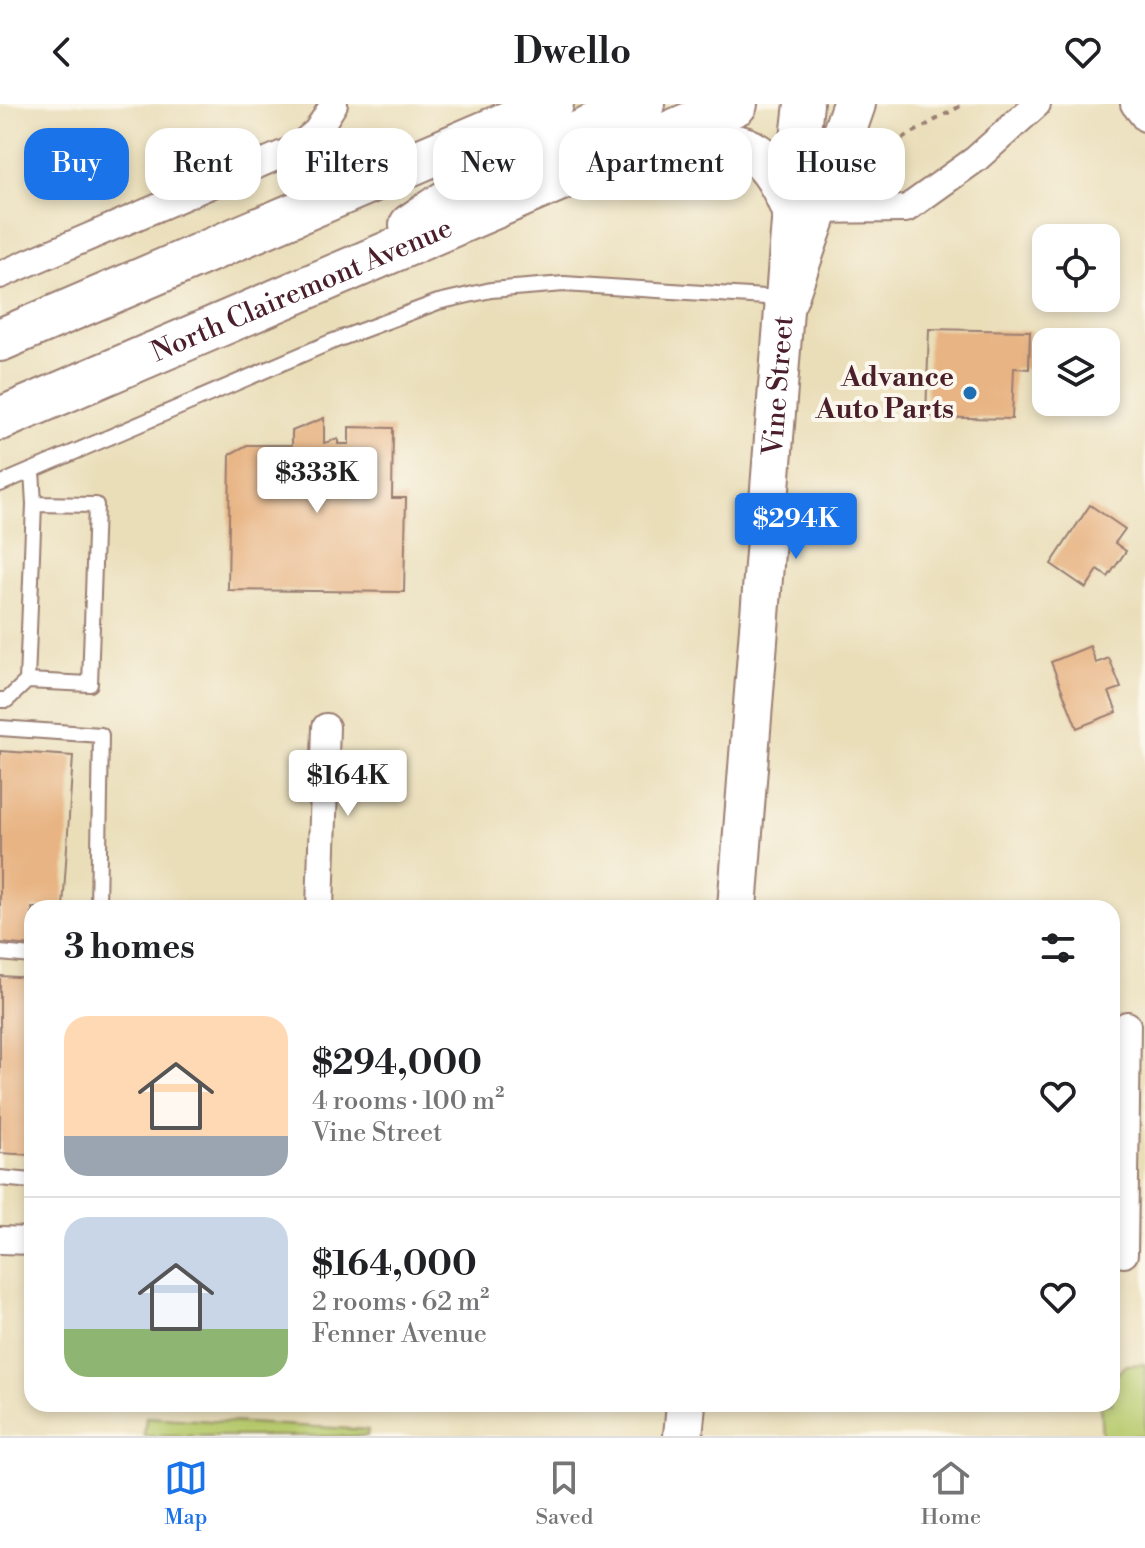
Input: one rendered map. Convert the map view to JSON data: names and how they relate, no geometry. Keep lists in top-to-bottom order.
{
  "streets": {
    "main road": ["North Clairemont Avenue"],
    "street": ["Vine Street"]
  },
  "places": ["Advance Auto Parts"],
  "page": {
    "header": "Dwello",
    "chip": [
      "Buy",
      "Rent",
      "Filters",
      "New",
      "Apartment",
      "House"
    ],
    "price": ["$333K", "$294K", "$164K"],
    "heading": "3 homes",
    "list": [
      {
        "name": "$294,000",
        "note": "4 rooms · 100 m² · Vine Street"
      },
      {
        "name": "$164,000",
        "note": "2 rooms · 62 m² · Fenner Avenue"
      }
    ],
    "tabs": ["Map", "Saved", "Home"]
  }
}
